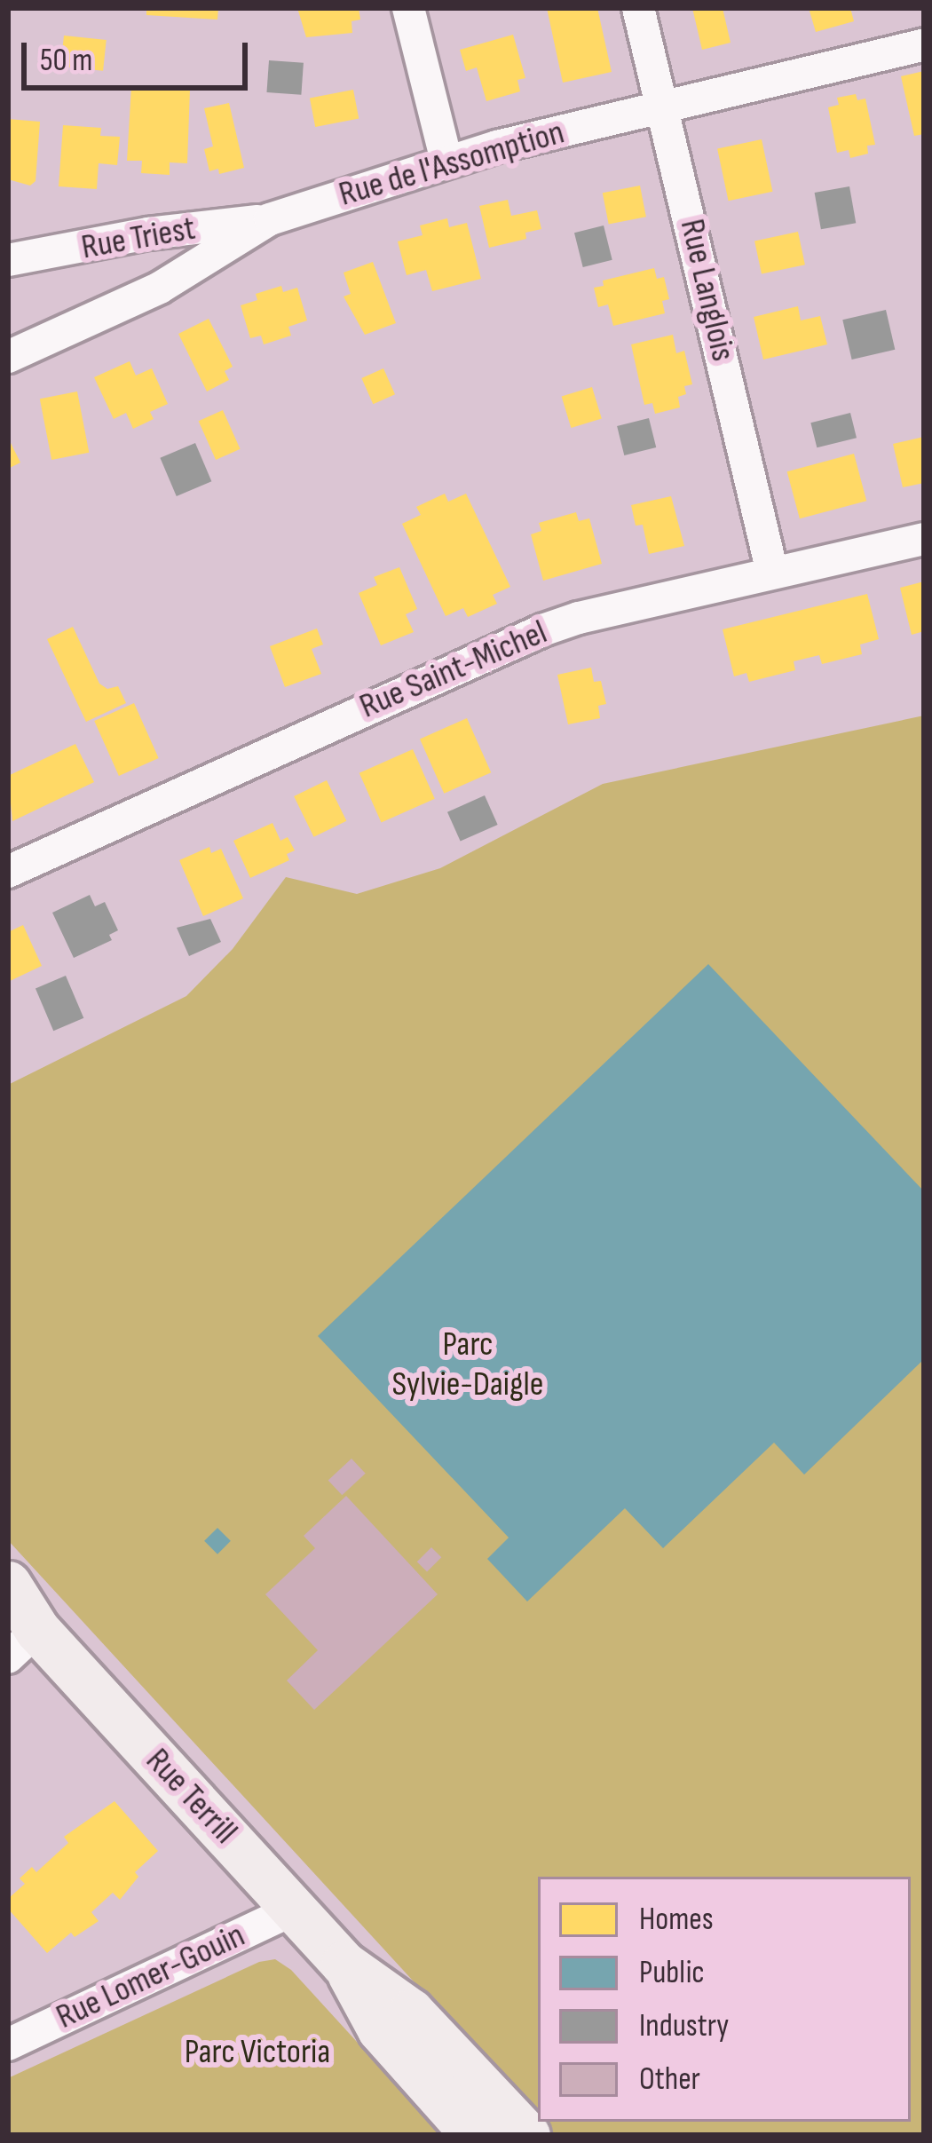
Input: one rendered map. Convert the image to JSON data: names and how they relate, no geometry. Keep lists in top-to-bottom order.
{
  "streets": {
    "street": [
      "Rue de l'Assomption",
      "Rue Triest",
      "Rue Langlois",
      "Rue Saint-Michel",
      "Rue Terrill",
      "Rue Lomer-Gouin"
    ]
  },
  "crossings": [
    ["Rue de l'Assomption", "Rue Triest"],
    ["Rue de l'Assomption", "Rue Langlois"],
    ["Rue Langlois", "Rue Saint-Michel"],
    ["Rue Terrill", "Rue Lomer-Gouin"]
  ],
  "parks": ["Parc Sylvie-Daigle", "Parc Victoria"],
  "legend": [
    "Homes",
    "Public",
    "Industry",
    "Other"
  ],
  "scale_bar": "50 m"
}
